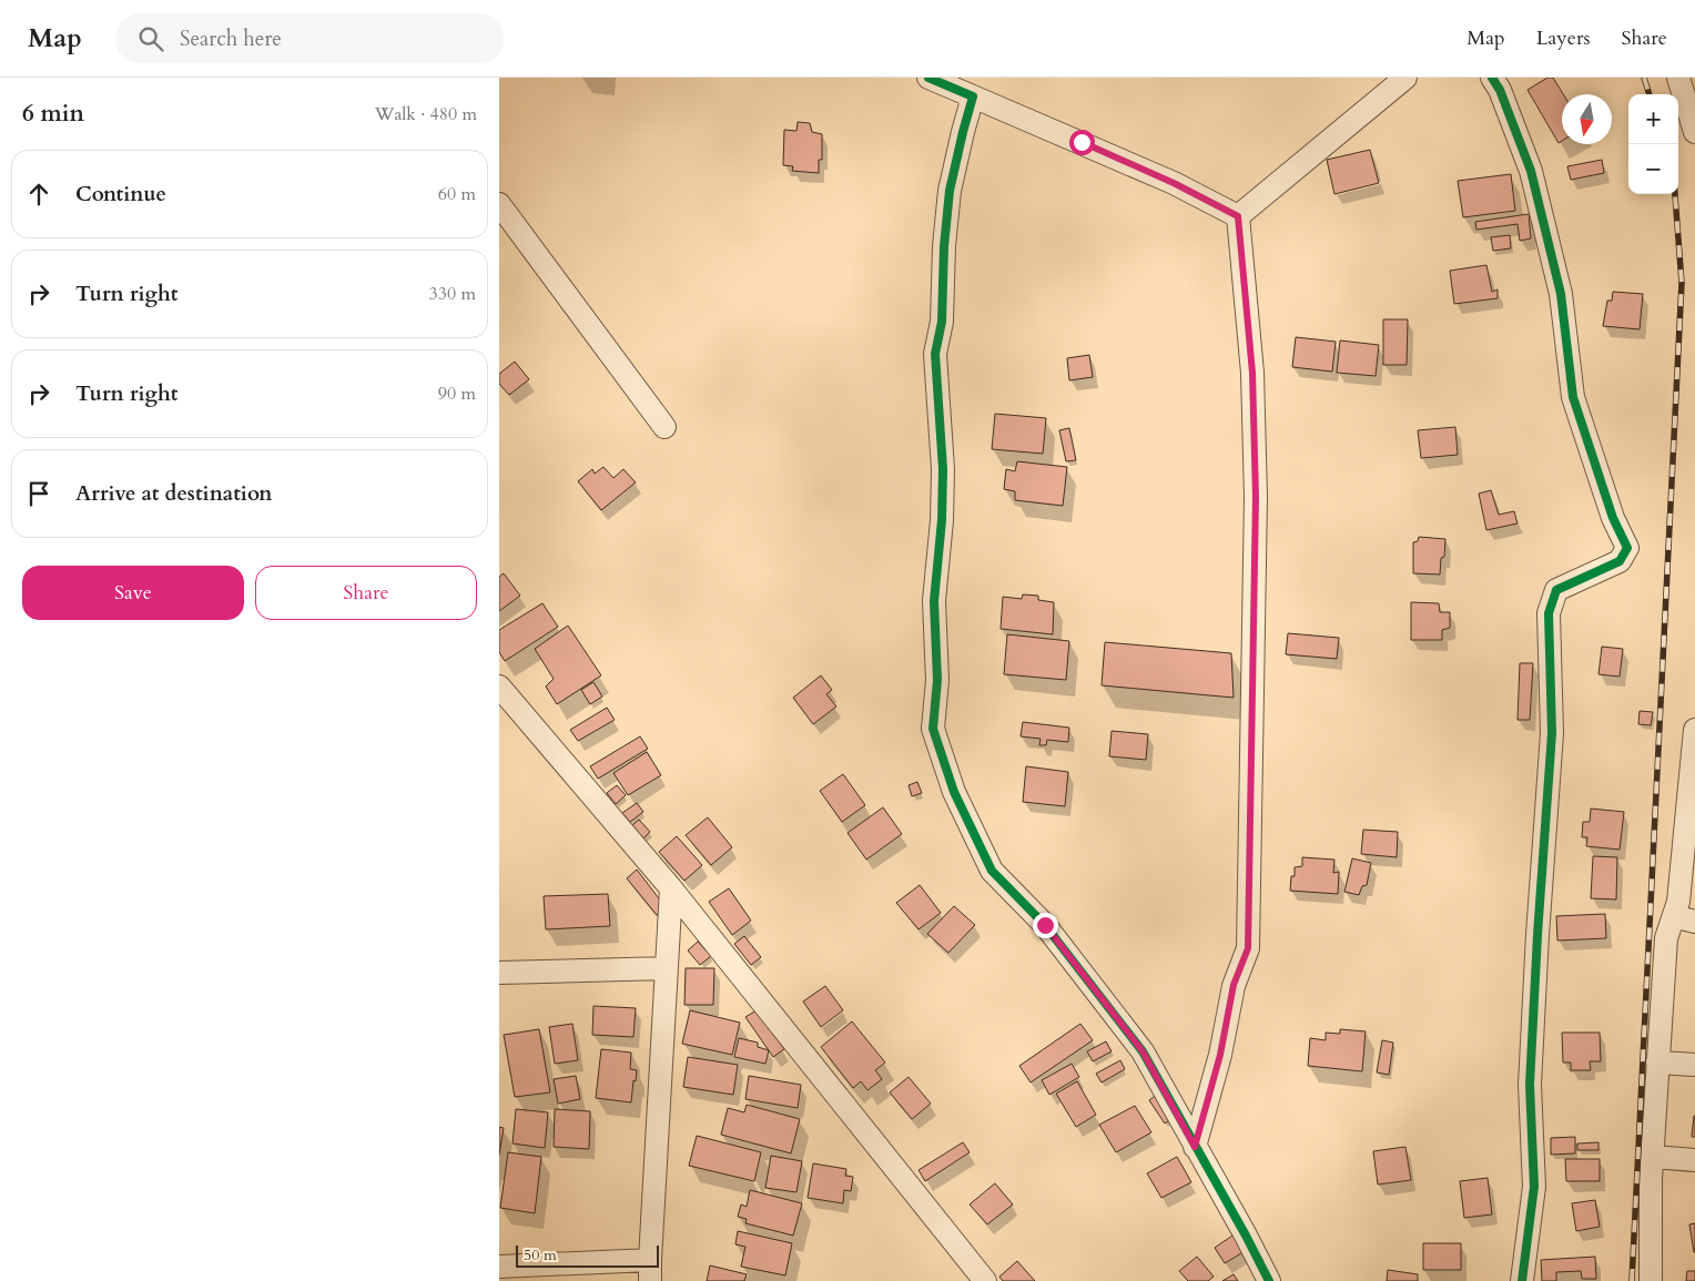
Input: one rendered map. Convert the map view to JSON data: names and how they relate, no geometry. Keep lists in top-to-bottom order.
{
  "scale_bar": "50 m",
  "north": "bottom",
  "page": {
    "header": "Map",
    "search": "Search here",
    "nav": ["Map", "Layers", "Share"],
    "heading": ["6 min", "Walk · 480 m"],
    "map_buttons": ["+", "−"],
    "list": [
      ["Continue", "60 m"],
      ["Turn right", "330 m"],
      ["Turn right", "90 m"],
      "Arrive at destination"
    ],
    "buttons": ["Save", "Share"],
    "scale": "50 m"
  }
}
